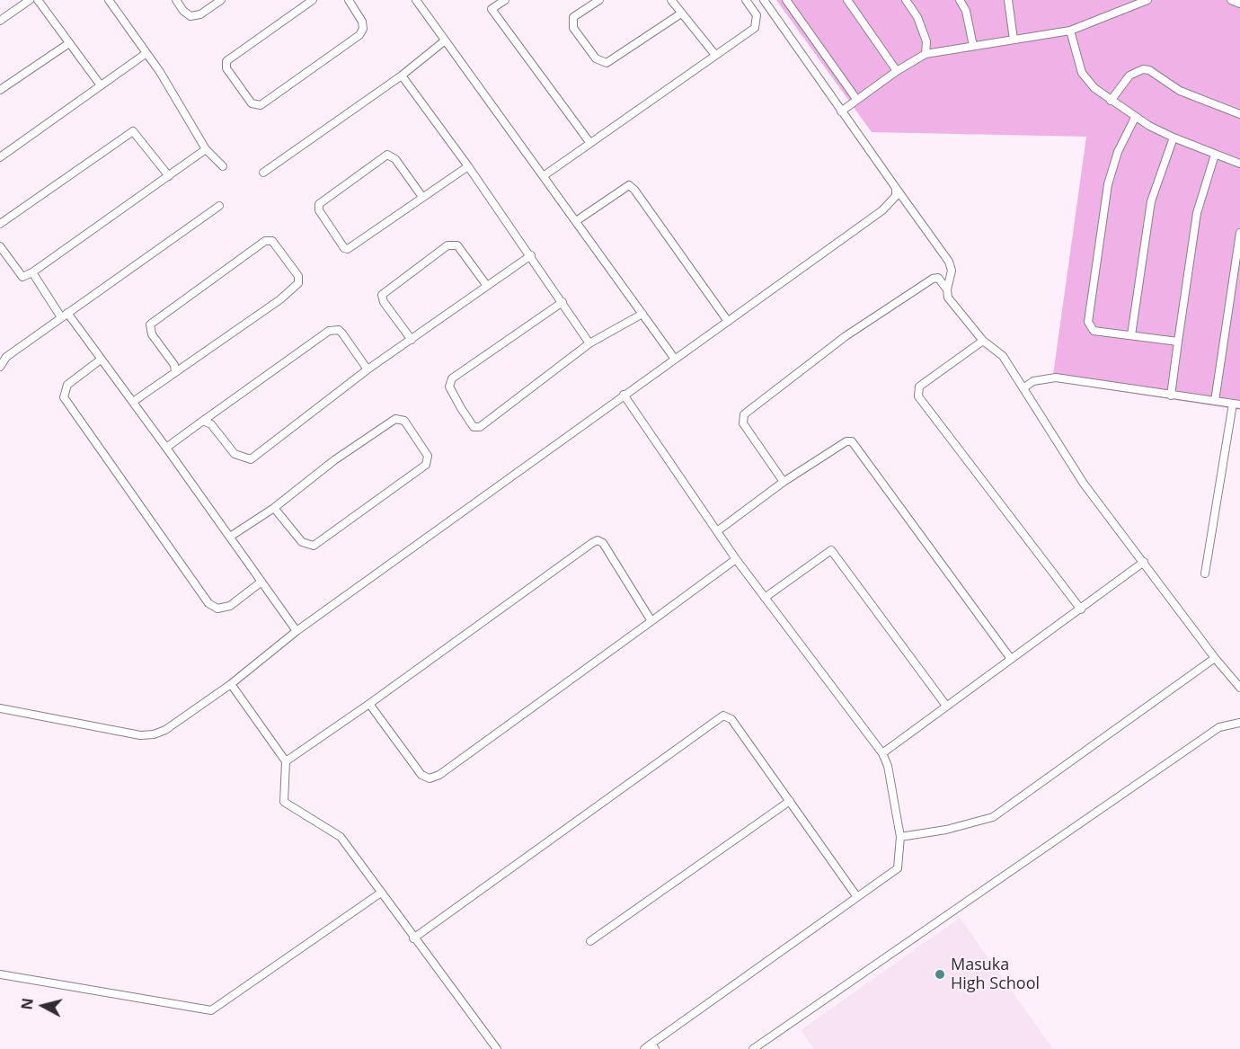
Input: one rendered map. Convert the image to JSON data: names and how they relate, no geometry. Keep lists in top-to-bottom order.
{
  "places": ["Masuka High School"],
  "north": "left"
}
